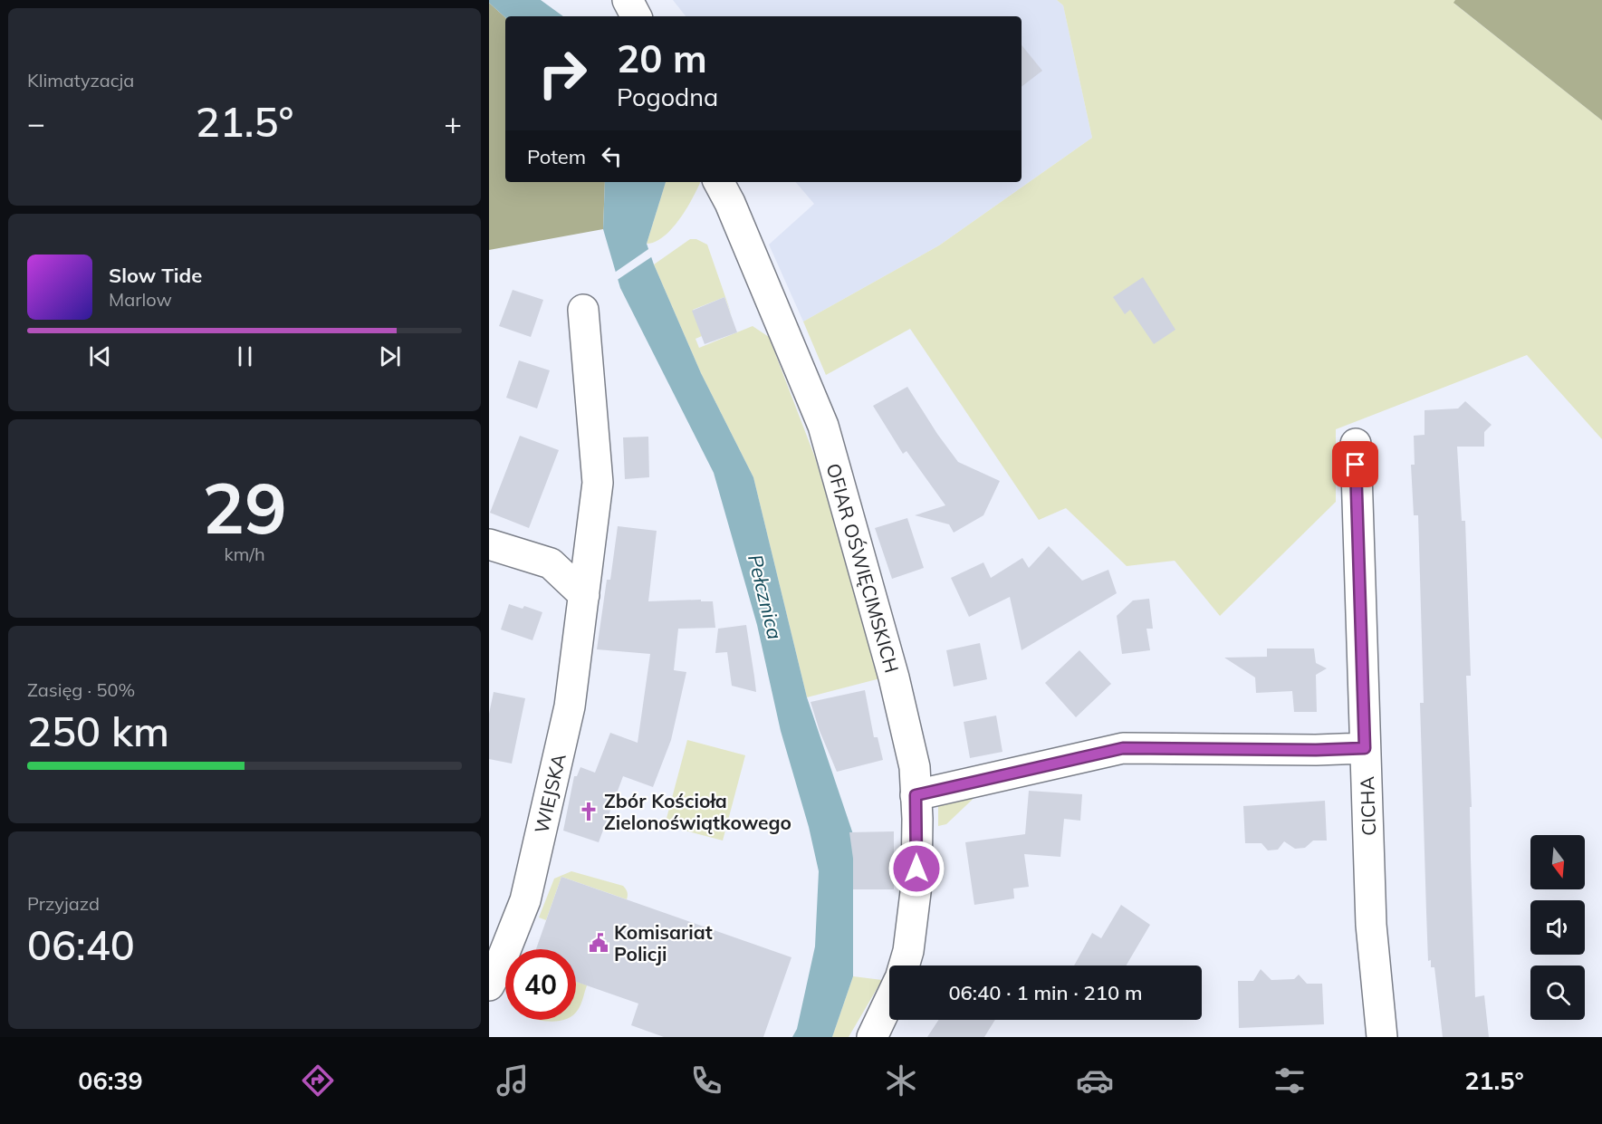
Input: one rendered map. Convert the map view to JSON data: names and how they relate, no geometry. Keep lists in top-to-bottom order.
{
  "streets": {
    "street": ["OFIAR OŚWIĘCIMSKICH", "WIEJSKA", "CICHA"]
  },
  "water": ["Pełcznica"],
  "places": {
    "church": ["Zbór Kościoła Zielonoświątkowego"],
    "public building": ["Komisariat Policji"]
  },
  "north": "bottom",
  "page": {
    "tile": [
      "Klimatyzacja",
      ["29", "km/h"],
      ["Zasięg · 50%", "250 km"],
      ["Przyjazd", "06:40"]
    ],
    "turn": ["20 m", "Pogodna"],
    "heat": ["−", "21.5°", "+"],
    "then": "Potem",
    "song": ["Slow Tide", "Marlow"],
    "limit": "40",
    "trip": "06:40 · 1 min · 210 m",
    "tabs": ["06:39", "21.5°"]
  }
}
